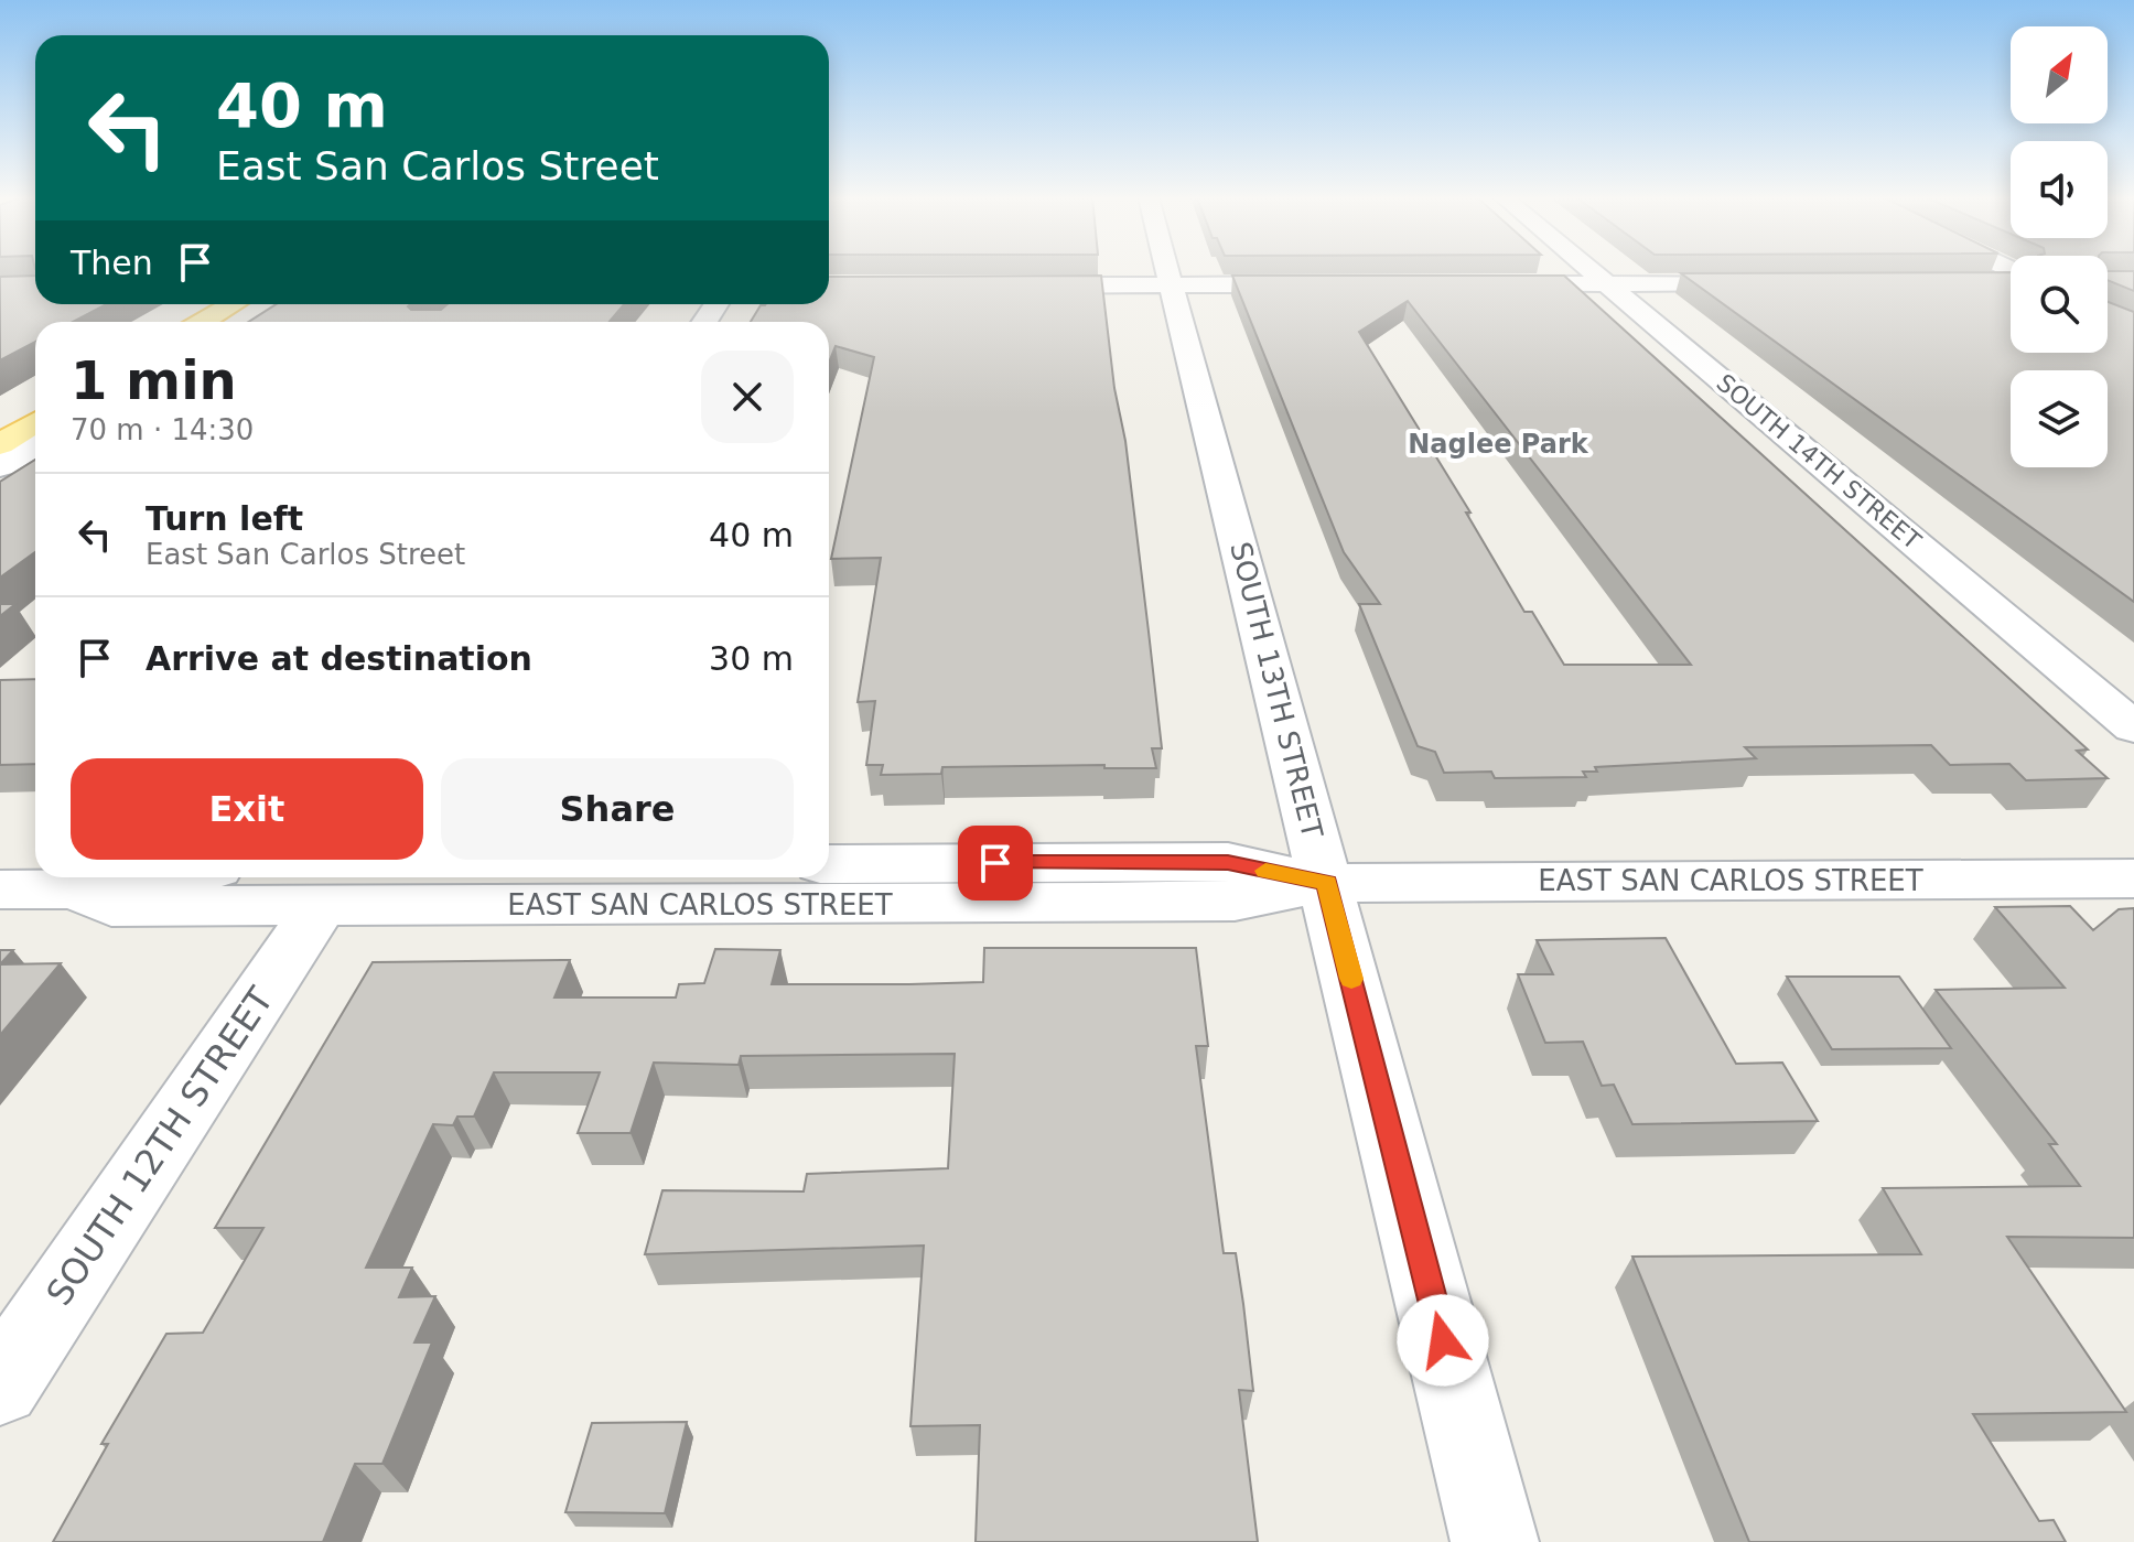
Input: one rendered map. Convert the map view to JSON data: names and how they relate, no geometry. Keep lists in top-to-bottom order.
{
  "streets": {
    "street": [
      "SOUTH 14TH STREET",
      "SOUTH 13TH STREET",
      "EAST SAN CARLOS STREET",
      "SOUTH 12TH STREET"
    ]
  },
  "crossings": [
    ["SOUTH 13TH STREET", "EAST SAN CARLOS STREET"],
    ["EAST SAN CARLOS STREET", "SOUTH 12TH STREET"]
  ],
  "districts": ["Naglee Park"],
  "north": "top right",
  "page": {
    "turn": ["40 m", "East San Carlos Street"],
    "then": "Then",
    "heading": ["1 min", "70 m · 14:30"],
    "list": [
      {
        "name": "Turn left",
        "note": "East San Carlos Street",
        "value": "40 m"
      },
      {
        "name": "Arrive at destination",
        "value": "30 m"
      }
    ],
    "buttons": ["Exit", "Share"]
  }
}
